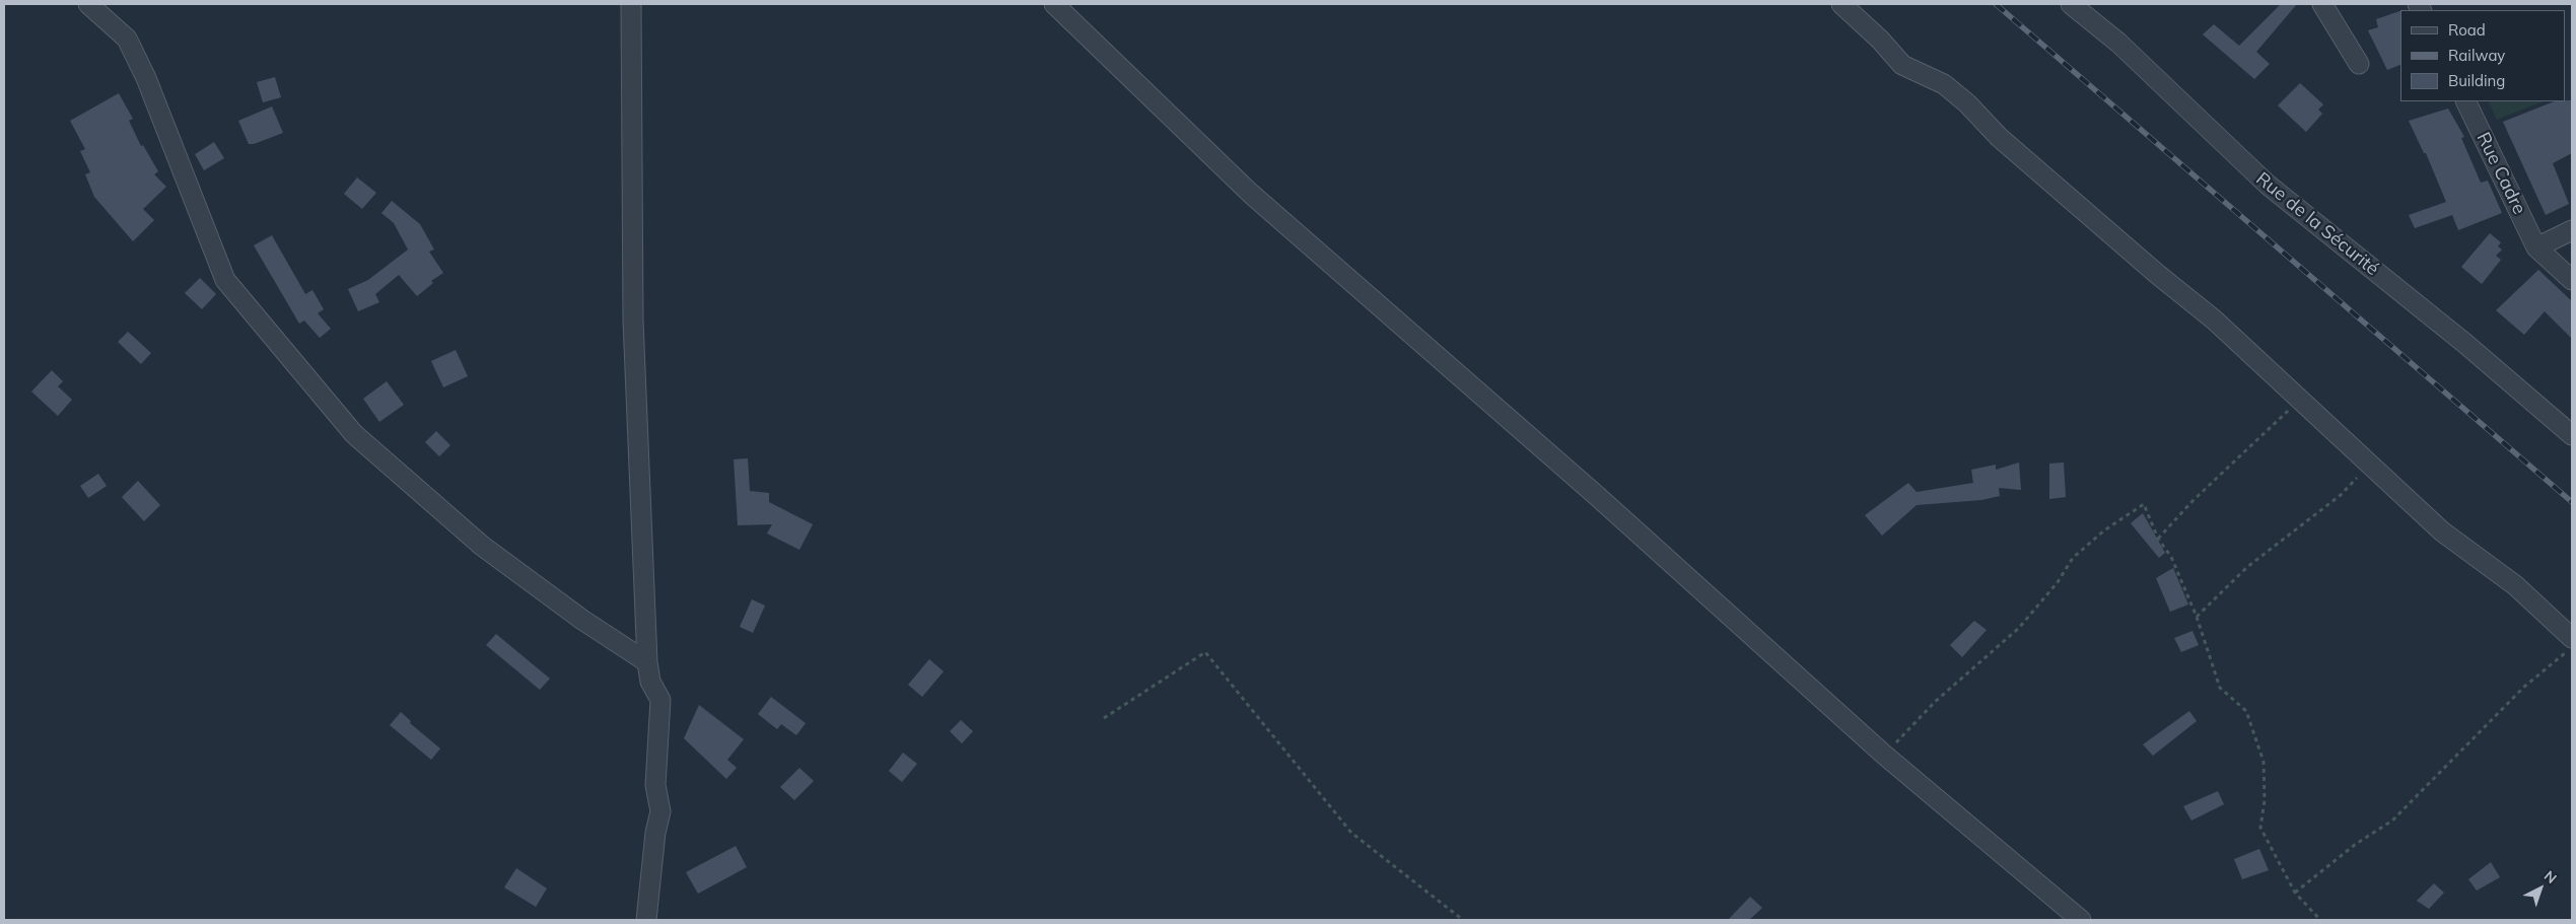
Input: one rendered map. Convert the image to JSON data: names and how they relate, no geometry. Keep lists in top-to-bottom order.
{
  "streets": {
    "street": ["Rue Cadre", "Rue de la Sécurité"]
  },
  "legend": ["Road", "Railway", "Building"],
  "north": "top right"
}
